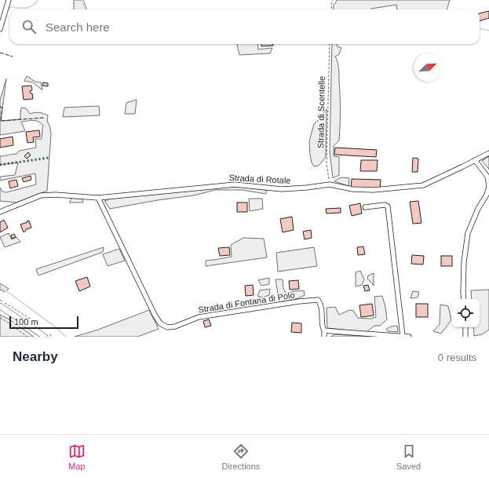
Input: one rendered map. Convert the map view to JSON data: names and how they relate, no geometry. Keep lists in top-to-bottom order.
{
  "streets": {
    "street": ["Strada di Rotale", "Strada di Fontana di Polo"],
    "path": ["Strada di Scentelle"]
  },
  "crossings": [
    ["Strada di Scentelle", "Strada di Rotale"],
    ["Strada di Rotale", "Strada di Fontana di Polo"]
  ],
  "scale_bar": "100 m",
  "north": "top right",
  "page": {
    "search": "Search here",
    "scale": "100 m",
    "heading": ["Nearby", "0 results"],
    "nav": ["Map", "Directions", "Saved"]
  }
}
